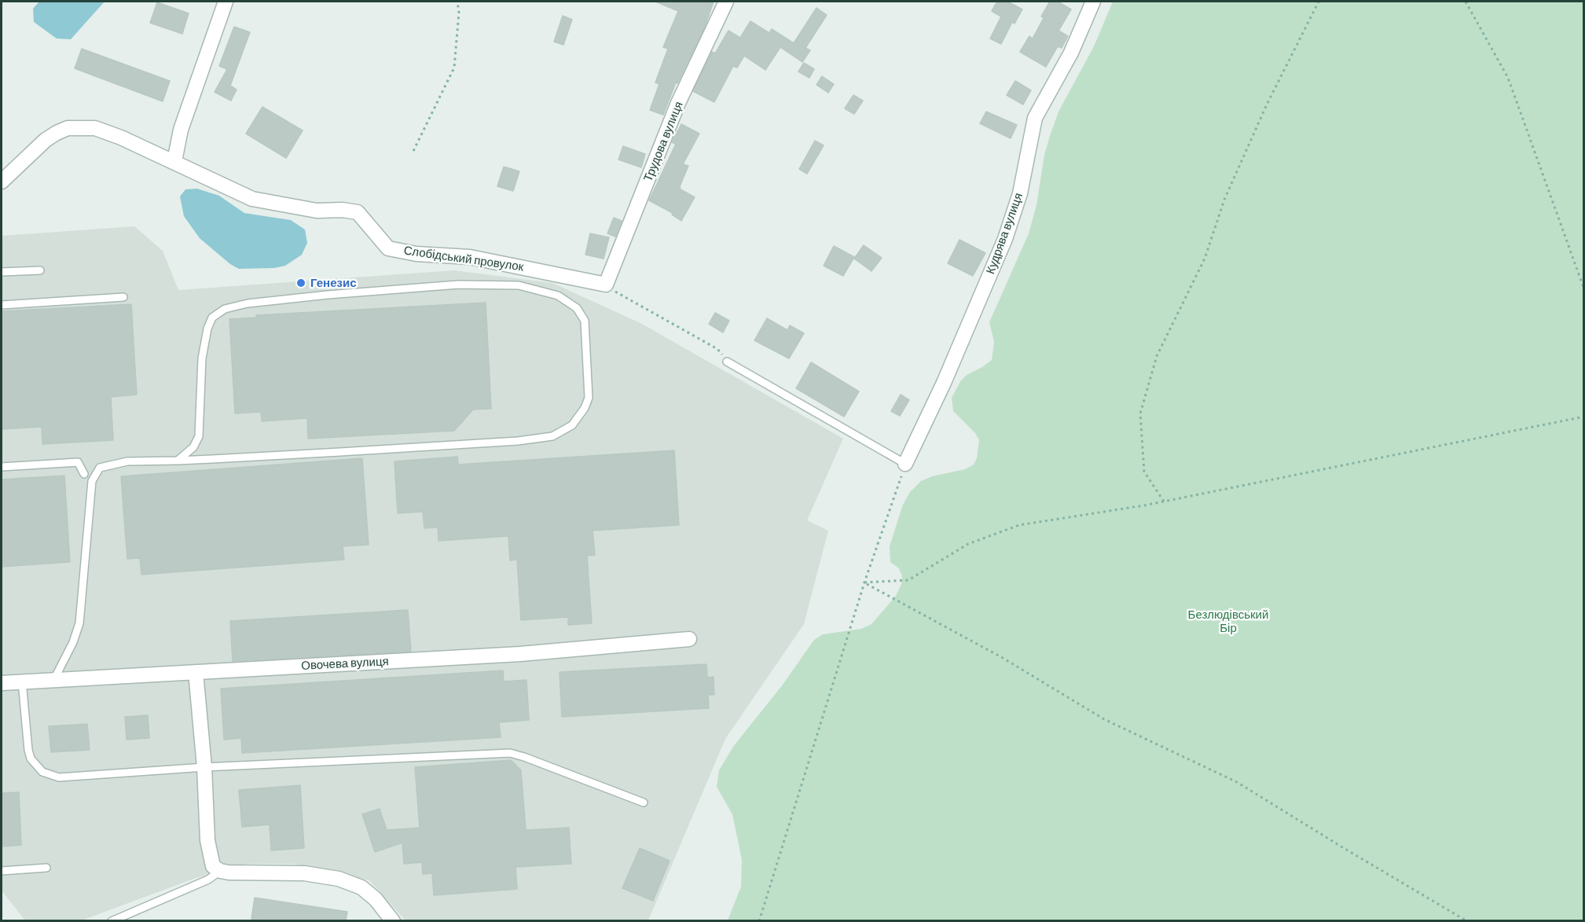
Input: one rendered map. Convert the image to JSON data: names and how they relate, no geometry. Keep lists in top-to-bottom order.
{
  "streets": {
    "street": [
      "Трудова вулиця",
      "Кудрява вулиця",
      "Слобідський провулок",
      "Овочева вулиця"
    ]
  },
  "crossings": [
    ["Трудова вулиця", "Слобідський провулок"]
  ],
  "parks": ["Безлюдівський Бір"],
  "places": ["Генезис"]
}
